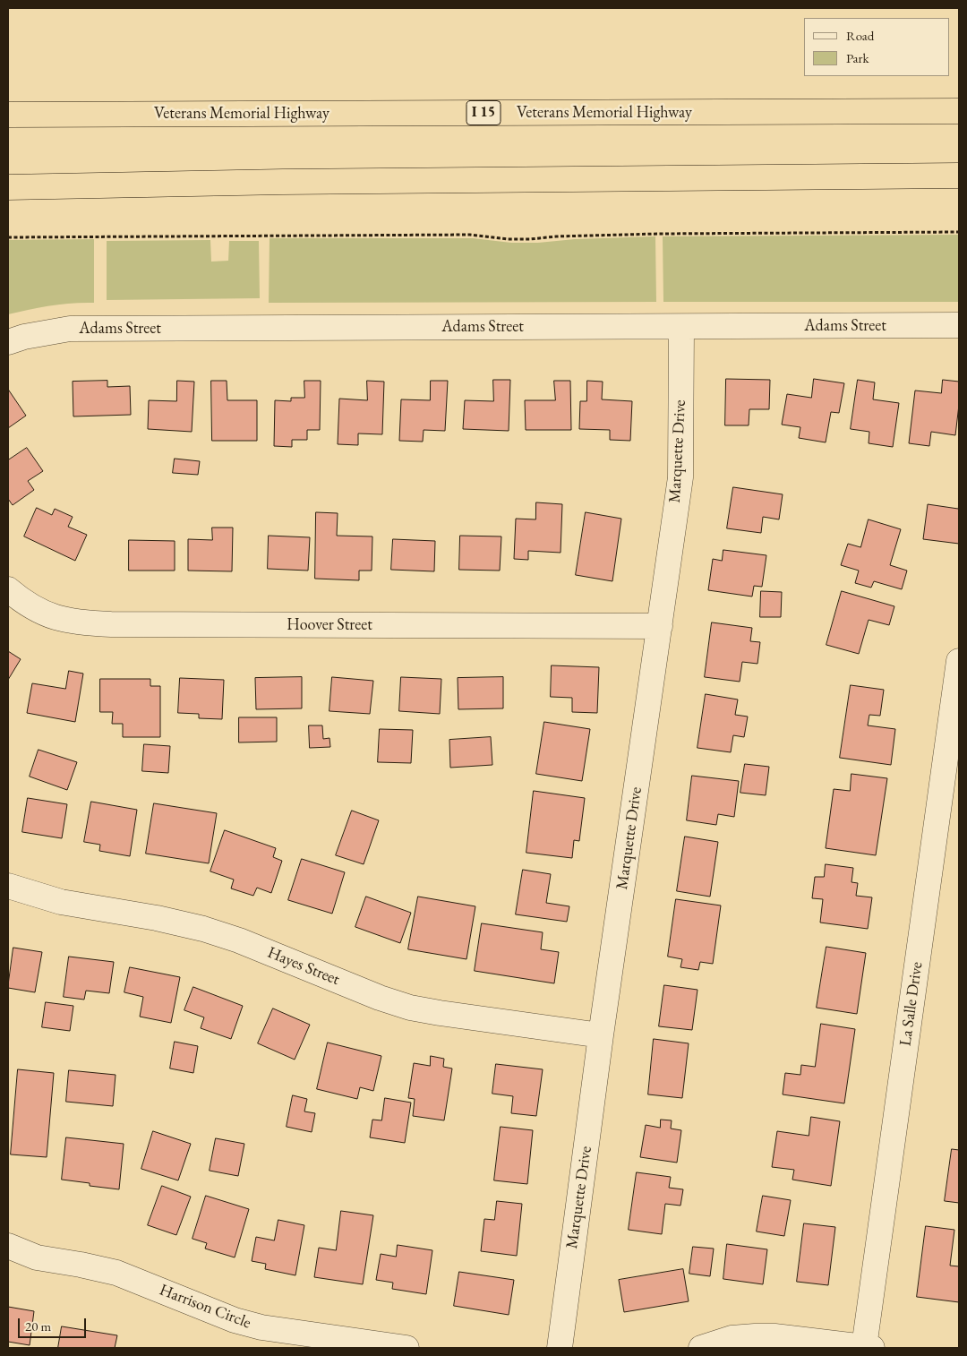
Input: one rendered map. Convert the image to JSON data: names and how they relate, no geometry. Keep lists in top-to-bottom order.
{
  "streets": {
    "highway": ["I 15", "Veterans Memorial Highway"],
    "street": [
      "Adams Street",
      "Marquette Drive",
      "Hoover Street",
      "Hayes Street",
      "La Salle Drive",
      "Harrison Circle"
    ]
  },
  "crossings": [
    ["Adams Street", "Marquette Drive"],
    ["Marquette Drive", "Hoover Street"],
    ["Marquette Drive", "Hayes Street"]
  ],
  "legend": ["Road", "Park"],
  "scale_bar": "20 m"
}
